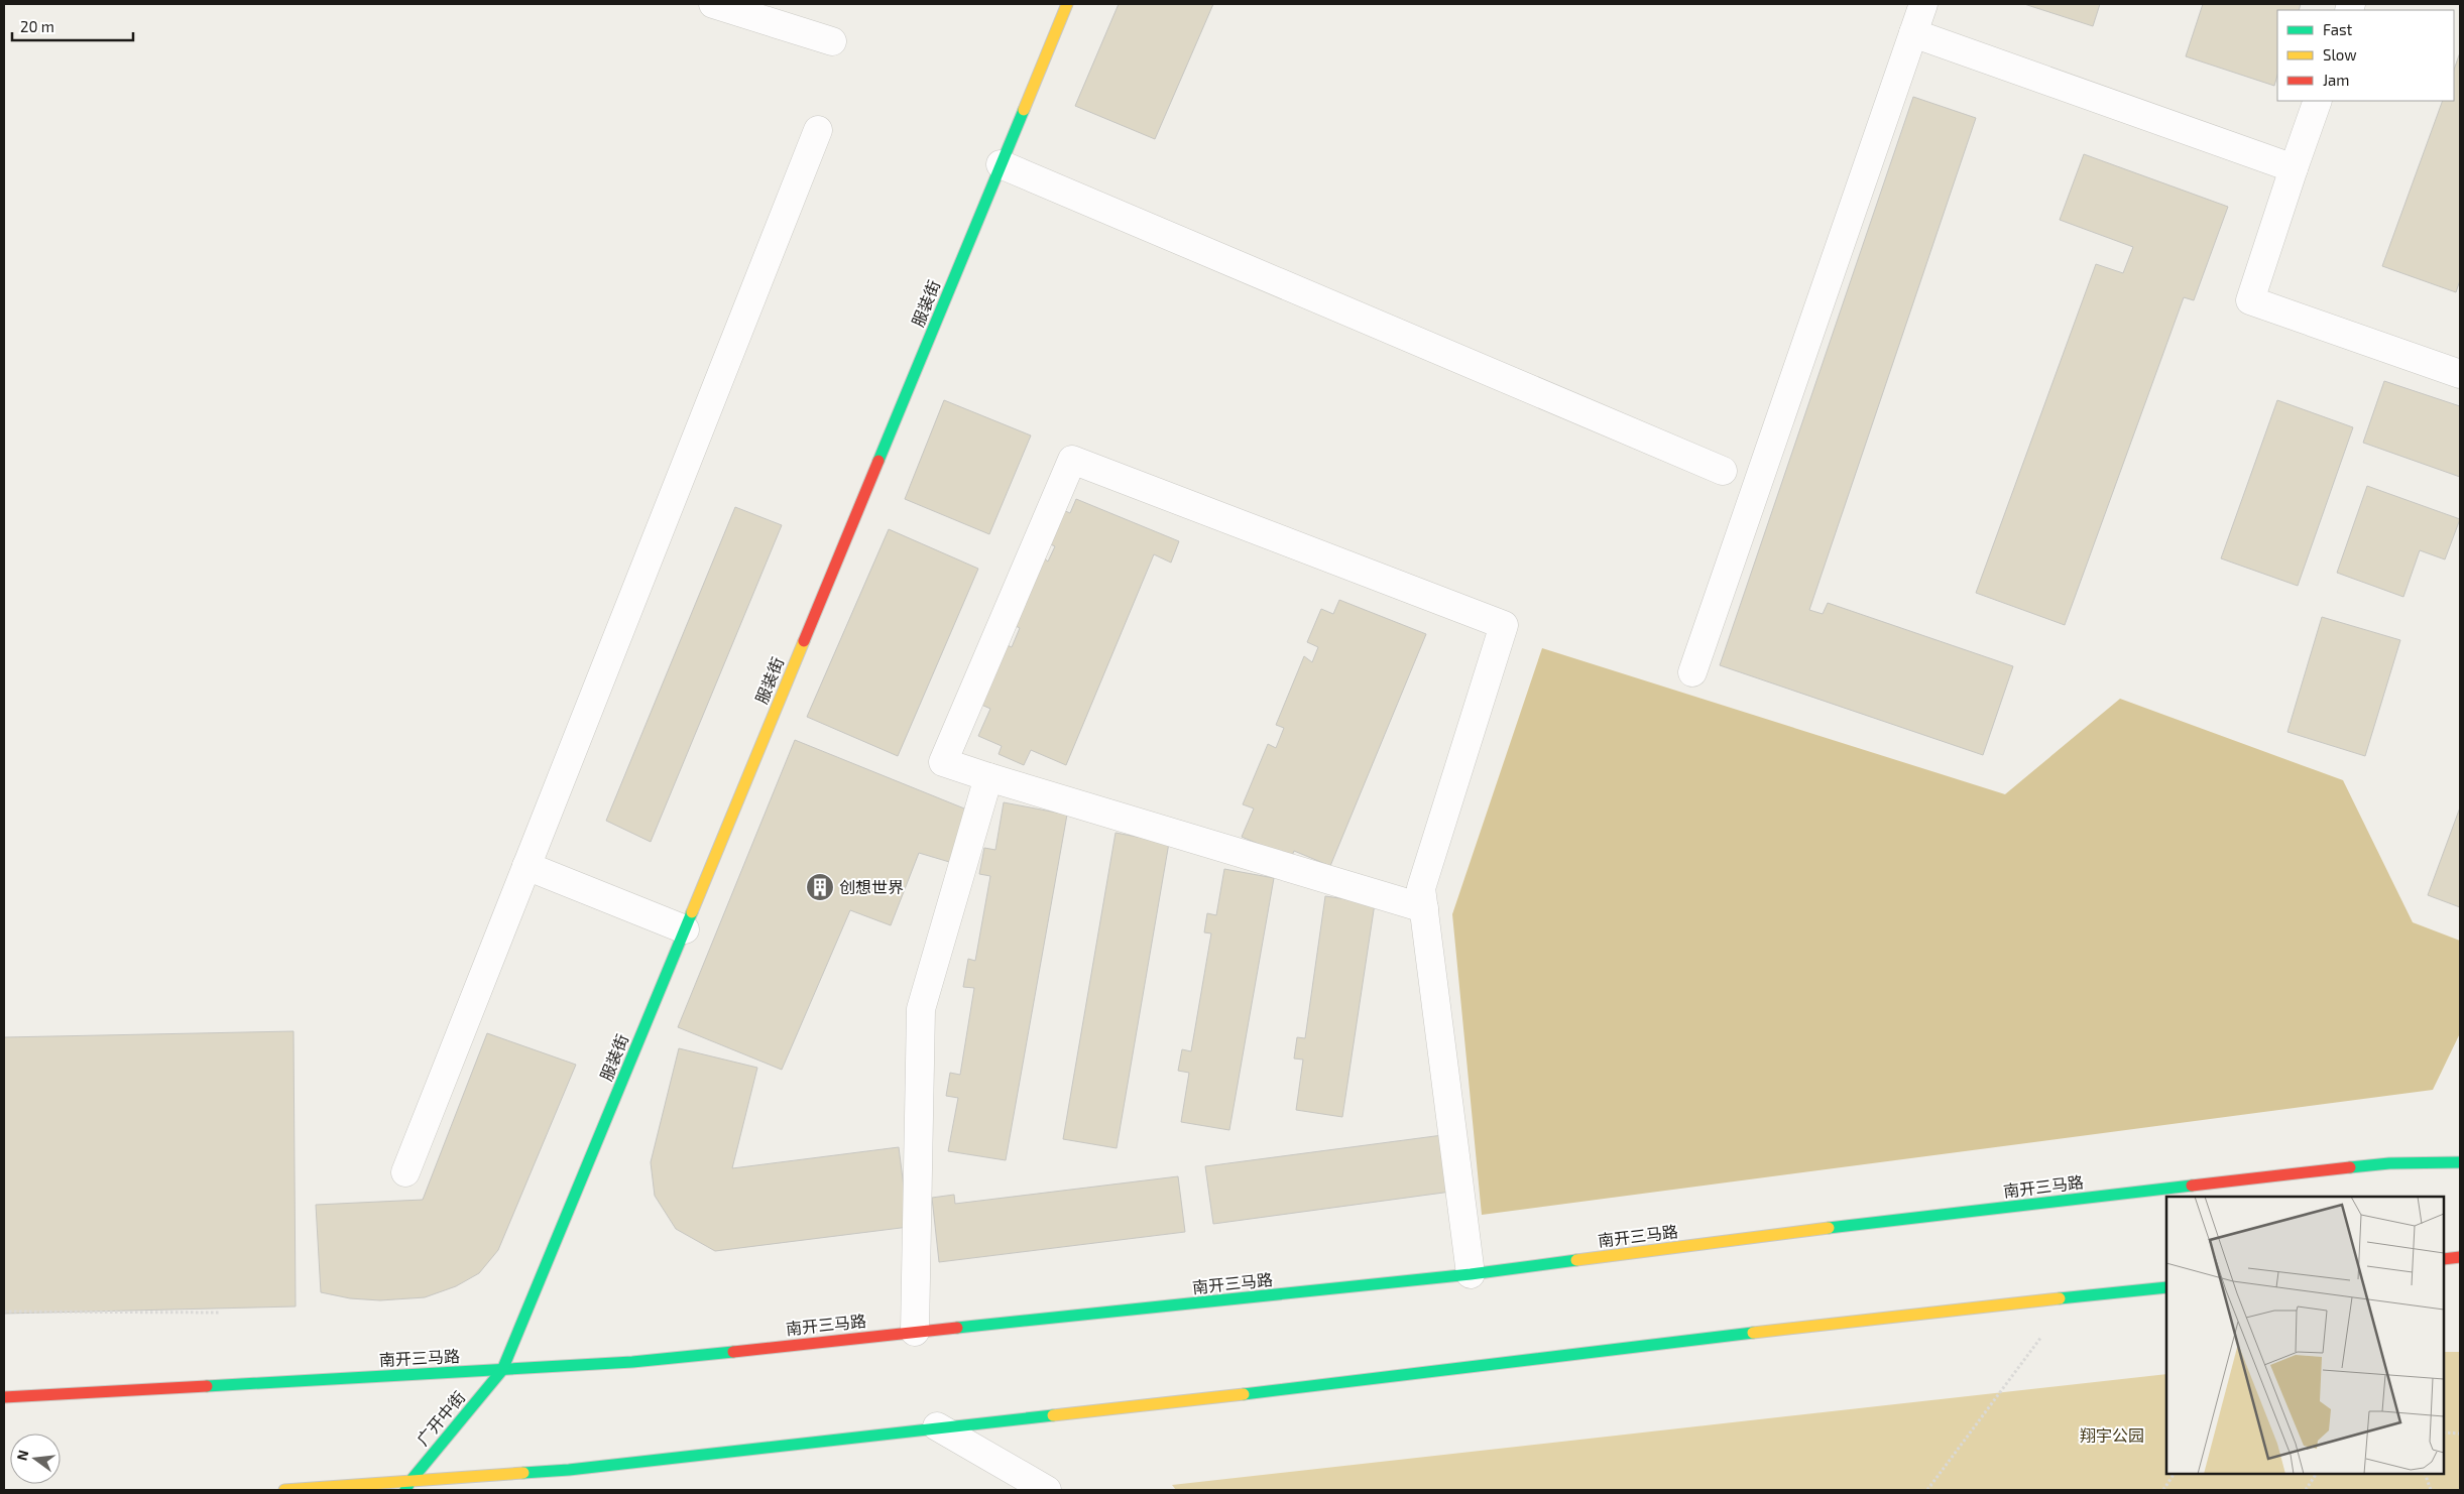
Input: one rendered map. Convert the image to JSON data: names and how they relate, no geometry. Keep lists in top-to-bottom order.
{
  "streets": {
    "main road": ["服装街", "南开三马路", "广开中街"]
  },
  "crossings": [
    ["服装街", "南开三马路"],
    ["服装街", "广开中街"],
    ["南开三马路", "广开中街"]
  ],
  "parks": ["翔宇公园"],
  "places": {
    "building": ["创想世界"]
  },
  "legend": ["Fast", "Slow", "Jam"],
  "scale_bar": "20 m",
  "north": "left"
}
